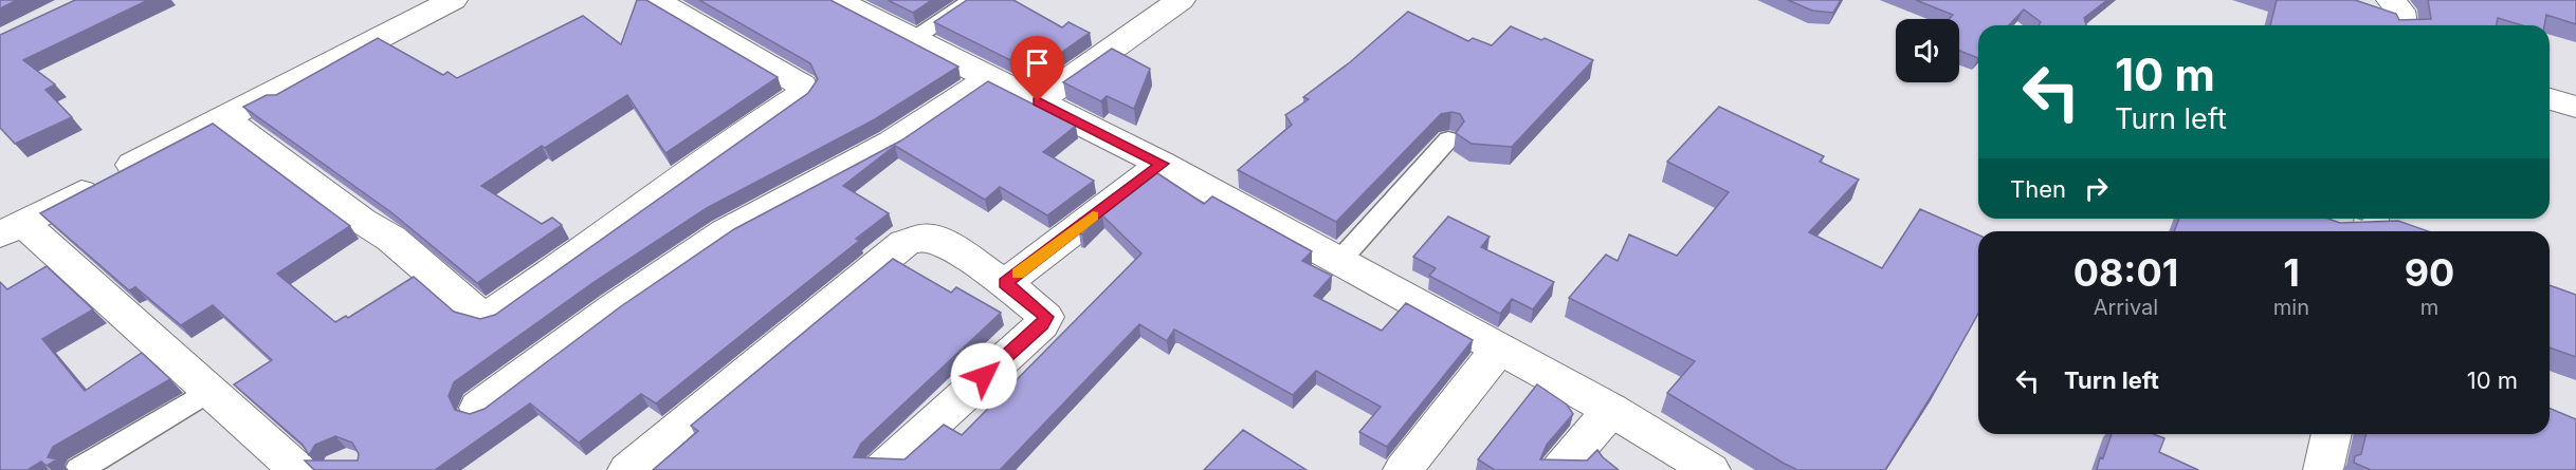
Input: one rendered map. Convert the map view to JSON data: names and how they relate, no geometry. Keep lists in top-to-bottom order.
{
  "page": {
    "turn": ["10 m", "Turn left"],
    "then": "Then",
    "eta": [
      "08:01",
      "Arrival",
      "1",
      "min",
      "90",
      "m"
    ],
    "list": [
      {
        "name": "Turn left",
        "value": "10 m"
      }
    ]
  }
}
